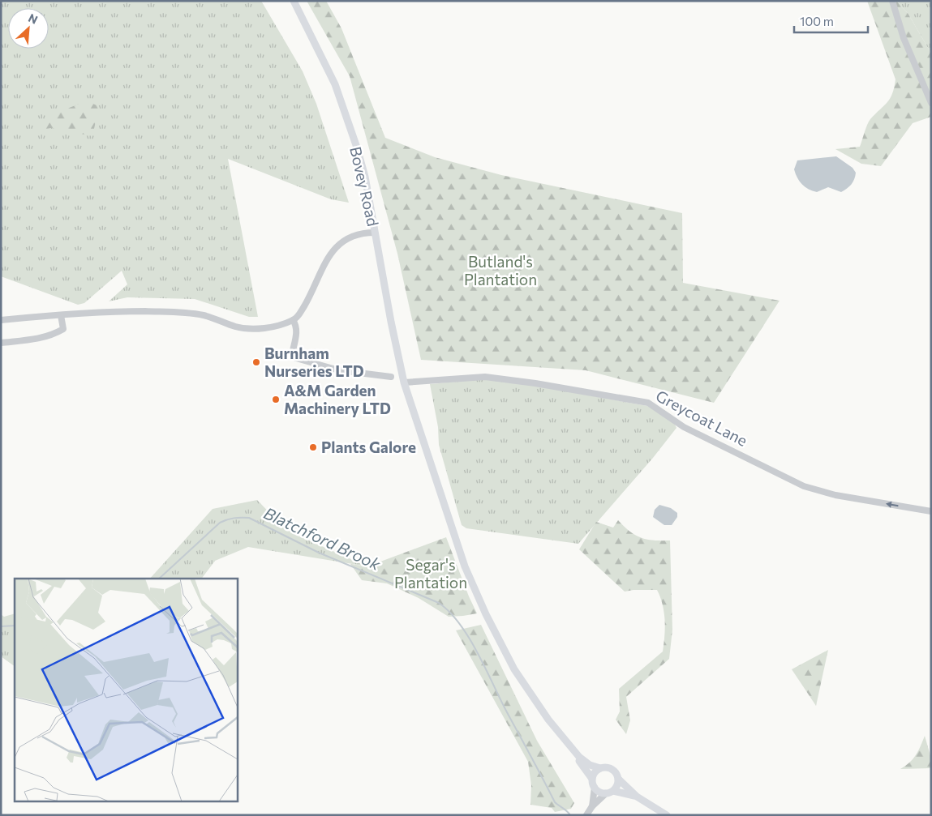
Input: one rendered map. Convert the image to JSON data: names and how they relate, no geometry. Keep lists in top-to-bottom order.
{
  "streets": {
    "main road": ["Bovey Road"],
    "street": ["Greycoat Lane"]
  },
  "crossings": [
    ["Bovey Road", "Greycoat Lane"]
  ],
  "one_way": ["Greycoat Lane"],
  "water": ["Blatchford Brook"],
  "parks": ["Butland's Plantation", "Segar's Plantation"],
  "places": ["Burnham Nurseries LTD", "A&M Garden Machinery LTD", "Plants Galore"],
  "scale_bar": "100 m",
  "north": "top right"
}
